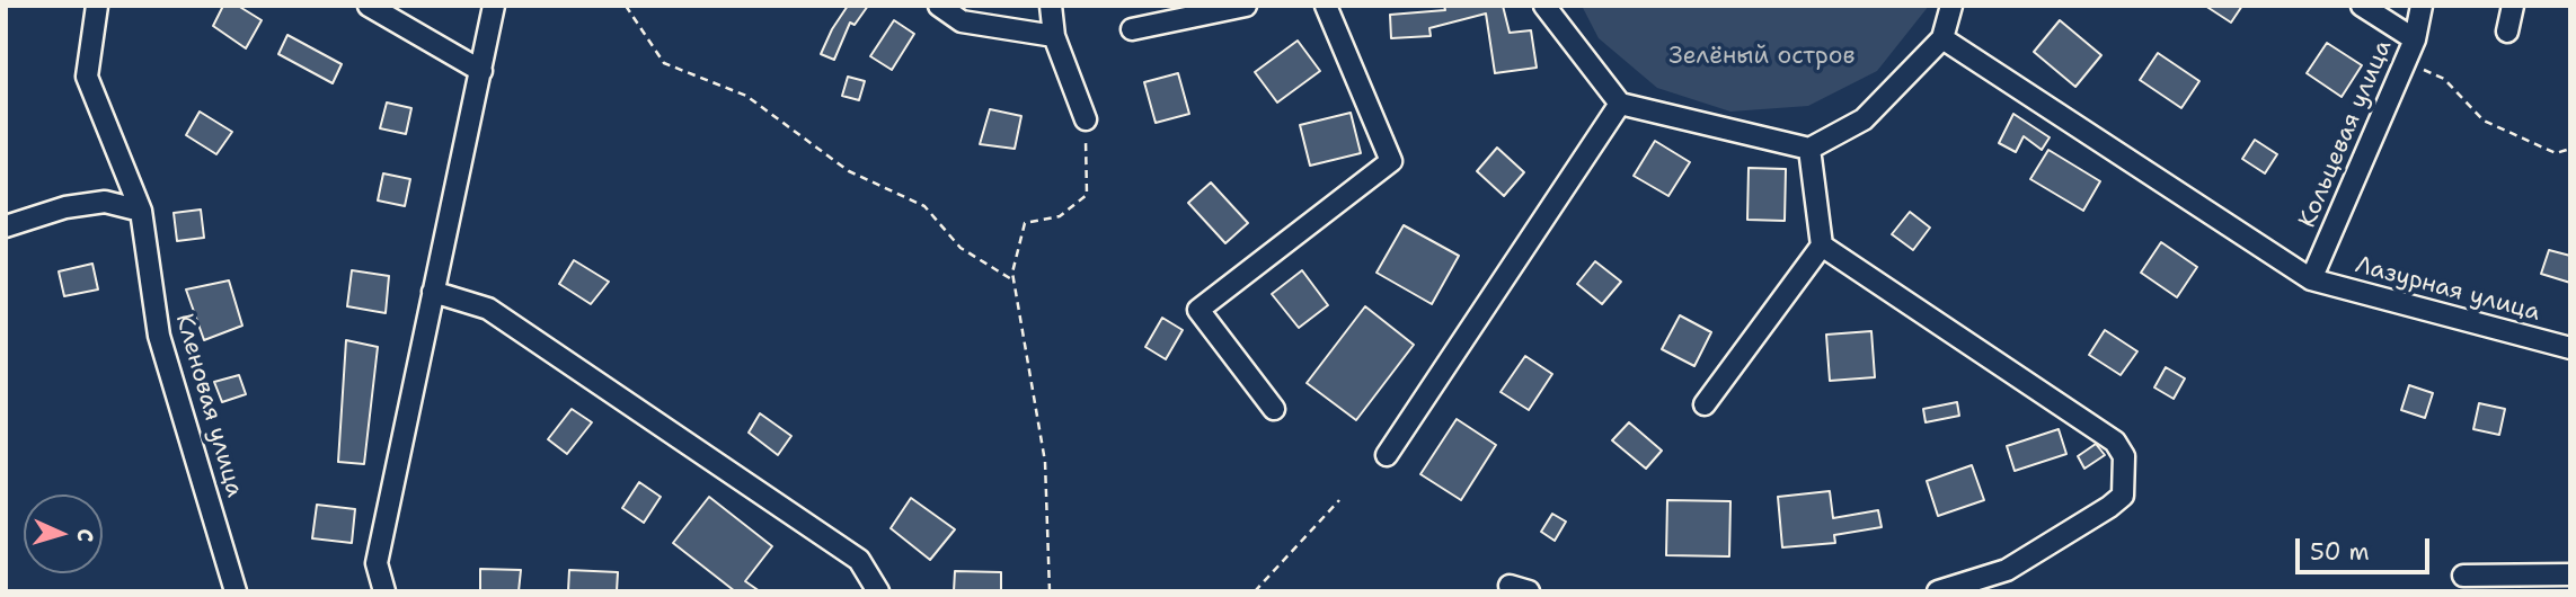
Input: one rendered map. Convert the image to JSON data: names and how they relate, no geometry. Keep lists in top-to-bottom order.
{
  "streets": {
    "street": ["Кольцевая улица", "Лазурная улица", "Кленовая улица"]
  },
  "crossings": [
    ["Кольцевая улица", "Лазурная улица"]
  ],
  "parks": ["Зелёный остров"],
  "scale_bar": "50 m",
  "north": "right"
}
